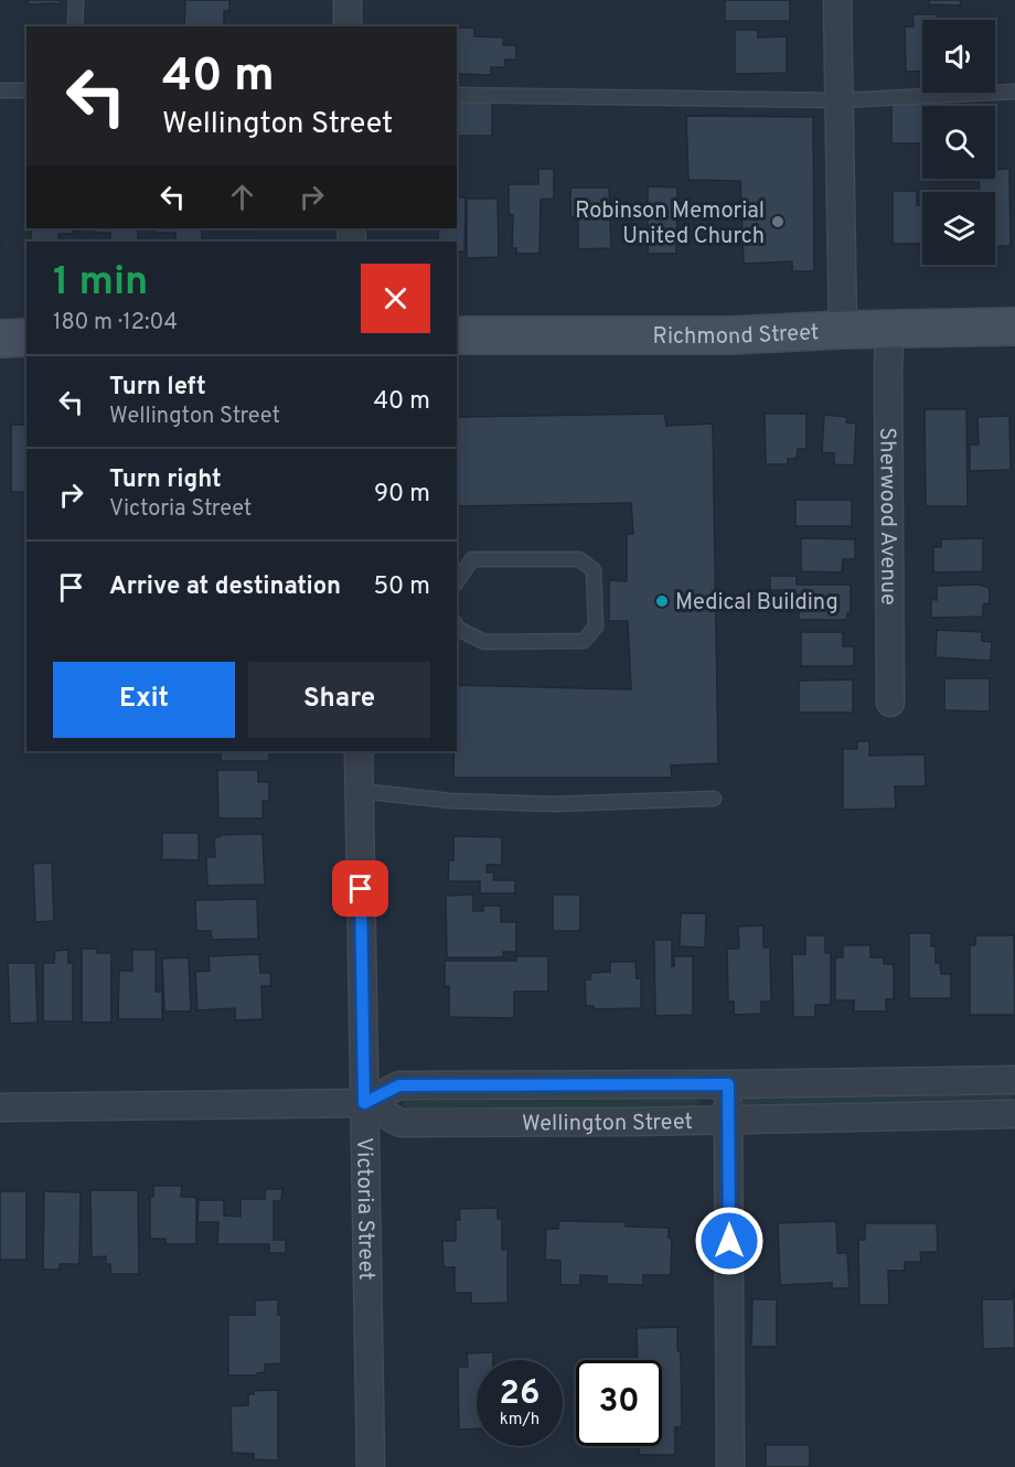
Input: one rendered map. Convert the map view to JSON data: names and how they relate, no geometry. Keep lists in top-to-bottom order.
{
  "streets": {
    "main road": ["Richmond Street"],
    "street": ["Sherwood Avenue", "Wellington Street", "Victoria Street"]
  },
  "crossings": [
    ["Richmond Street", "Sherwood Avenue"],
    ["Wellington Street", "Victoria Street"]
  ],
  "places": ["Robinson Memorial United Church", "Medical Building"],
  "page": {
    "turn": ["40 m", "Wellington Street"],
    "heading": ["1 min", "180 m · 12:04"],
    "list": [
      {
        "name": "Turn left",
        "note": "Wellington Street",
        "value": "40 m"
      },
      {
        "name": "Turn right",
        "note": "Victoria Street",
        "value": "90 m"
      },
      {
        "name": "Arrive at destination",
        "value": "50 m"
      }
    ],
    "buttons": ["Exit", "Share"],
    "speed": "26 km/h",
    "limit": "30"
  }
}
